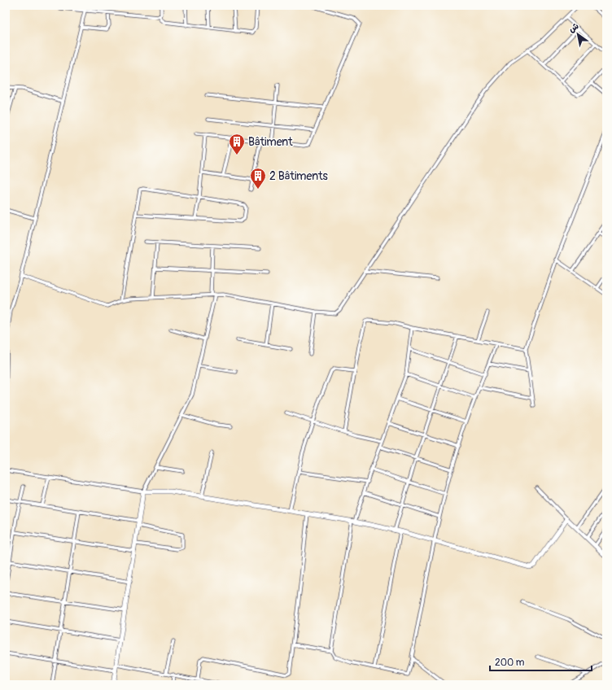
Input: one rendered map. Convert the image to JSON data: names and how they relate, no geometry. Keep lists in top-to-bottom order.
{
  "places": {
    "building": ["Bâtiment", "2 Bâtiments"]
  },
  "scale_bar": "200 m",
  "north": "top left"
}
